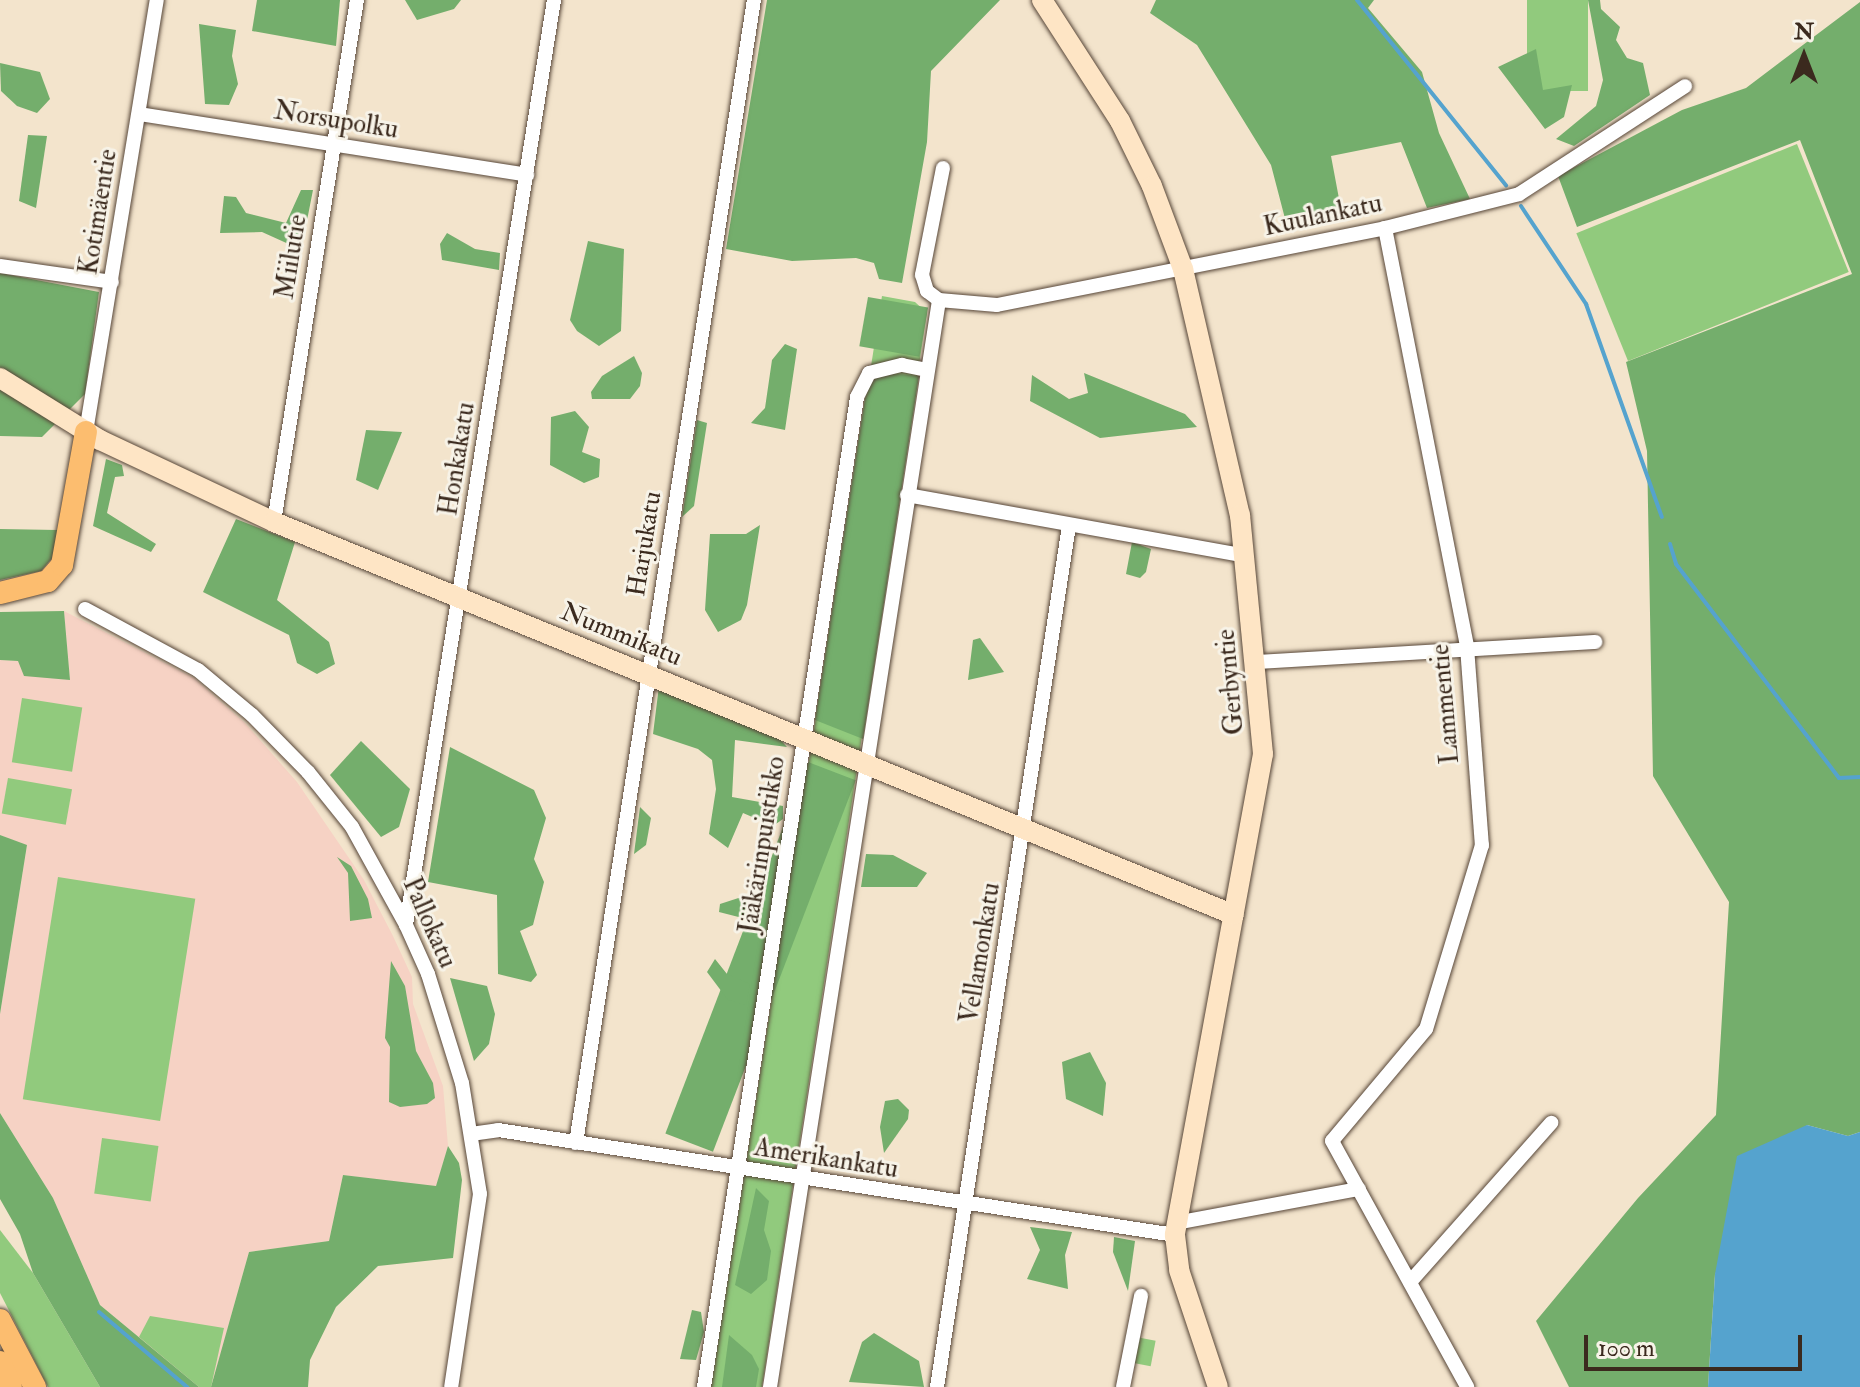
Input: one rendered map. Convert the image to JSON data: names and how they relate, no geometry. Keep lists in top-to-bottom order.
{
  "streets": {
    "main road": ["Nummikatu", "Gerbyntie"],
    "street": [
      "Norsupolku",
      "Kotimäentie",
      "Kuulankatu",
      "Miilutie",
      "Honkakatu",
      "Harjukatu",
      "Lammentie",
      "Jääkärinpuistikko",
      "Pallokatu",
      "Vellamonkatu",
      "Amerikankatu"
    ]
  },
  "crossings": [
    ["Norsupolku", "Kotimäentie"],
    ["Norsupolku", "Miilutie"],
    ["Norsupolku", "Honkakatu"],
    ["Kotimäentie", "Nummikatu"],
    ["Kuulankatu", "Gerbyntie"],
    ["Kuulankatu", "Lammentie"],
    ["Miilutie", "Nummikatu"],
    ["Honkakatu", "Nummikatu"],
    ["Honkakatu", "Pallokatu"],
    ["Harjukatu", "Nummikatu"],
    ["Harjukatu", "Amerikankatu"],
    ["Nummikatu", "Gerbyntie"],
    ["Nummikatu", "Jääkärinpuistikko"],
    ["Nummikatu", "Vellamonkatu"],
    ["Gerbyntie", "Amerikankatu"],
    ["Lammentie", "Amerikankatu"],
    ["Jääkärinpuistikko", "Amerikankatu"],
    ["Pallokatu", "Amerikankatu"],
    ["Vellamonkatu", "Amerikankatu"]
  ],
  "scale_bar": "100 m",
  "north": "top"
}
